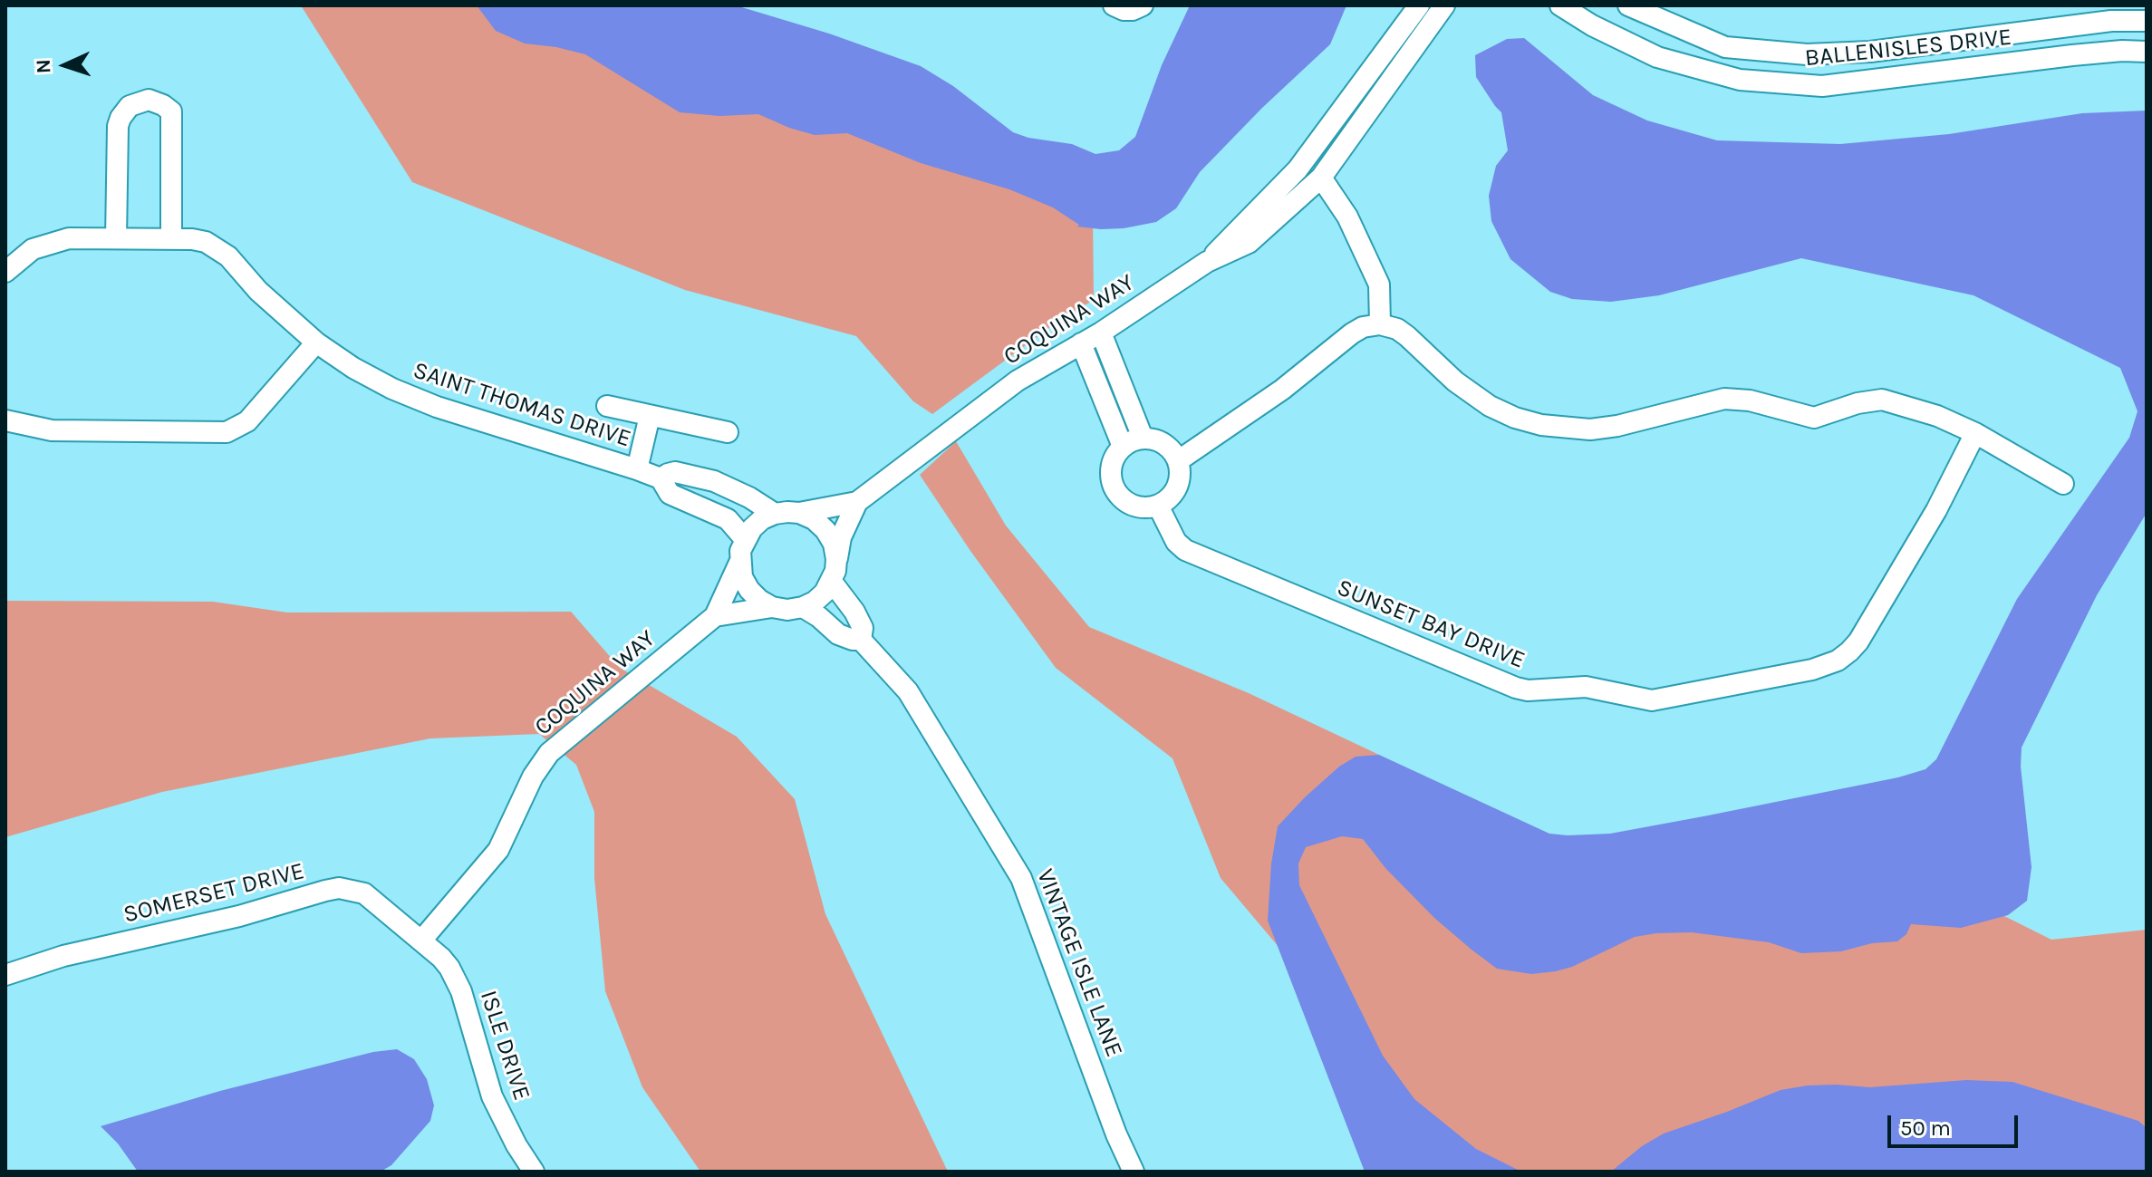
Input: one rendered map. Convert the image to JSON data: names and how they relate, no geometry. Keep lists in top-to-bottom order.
{
  "streets": {
    "street": [
      "BALLENISLES DRIVE",
      "COQUINA WAY",
      "SAINT THOMAS DRIVE",
      "SUNSET BAY DRIVE",
      "SOMERSET DRIVE",
      "VINTAGE ISLE LANE",
      "ISLE DRIVE"
    ]
  },
  "crossings": [
    ["COQUINA WAY", "SAINT THOMAS DRIVE"],
    ["COQUINA WAY", "SOMERSET DRIVE"],
    ["COQUINA WAY", "VINTAGE ISLE LANE"],
    ["COQUINA WAY", "ISLE DRIVE"],
    ["SAINT THOMAS DRIVE", "VINTAGE ISLE LANE"],
    ["SOMERSET DRIVE", "ISLE DRIVE"]
  ],
  "scale_bar": "50 m",
  "north": "left"
}
